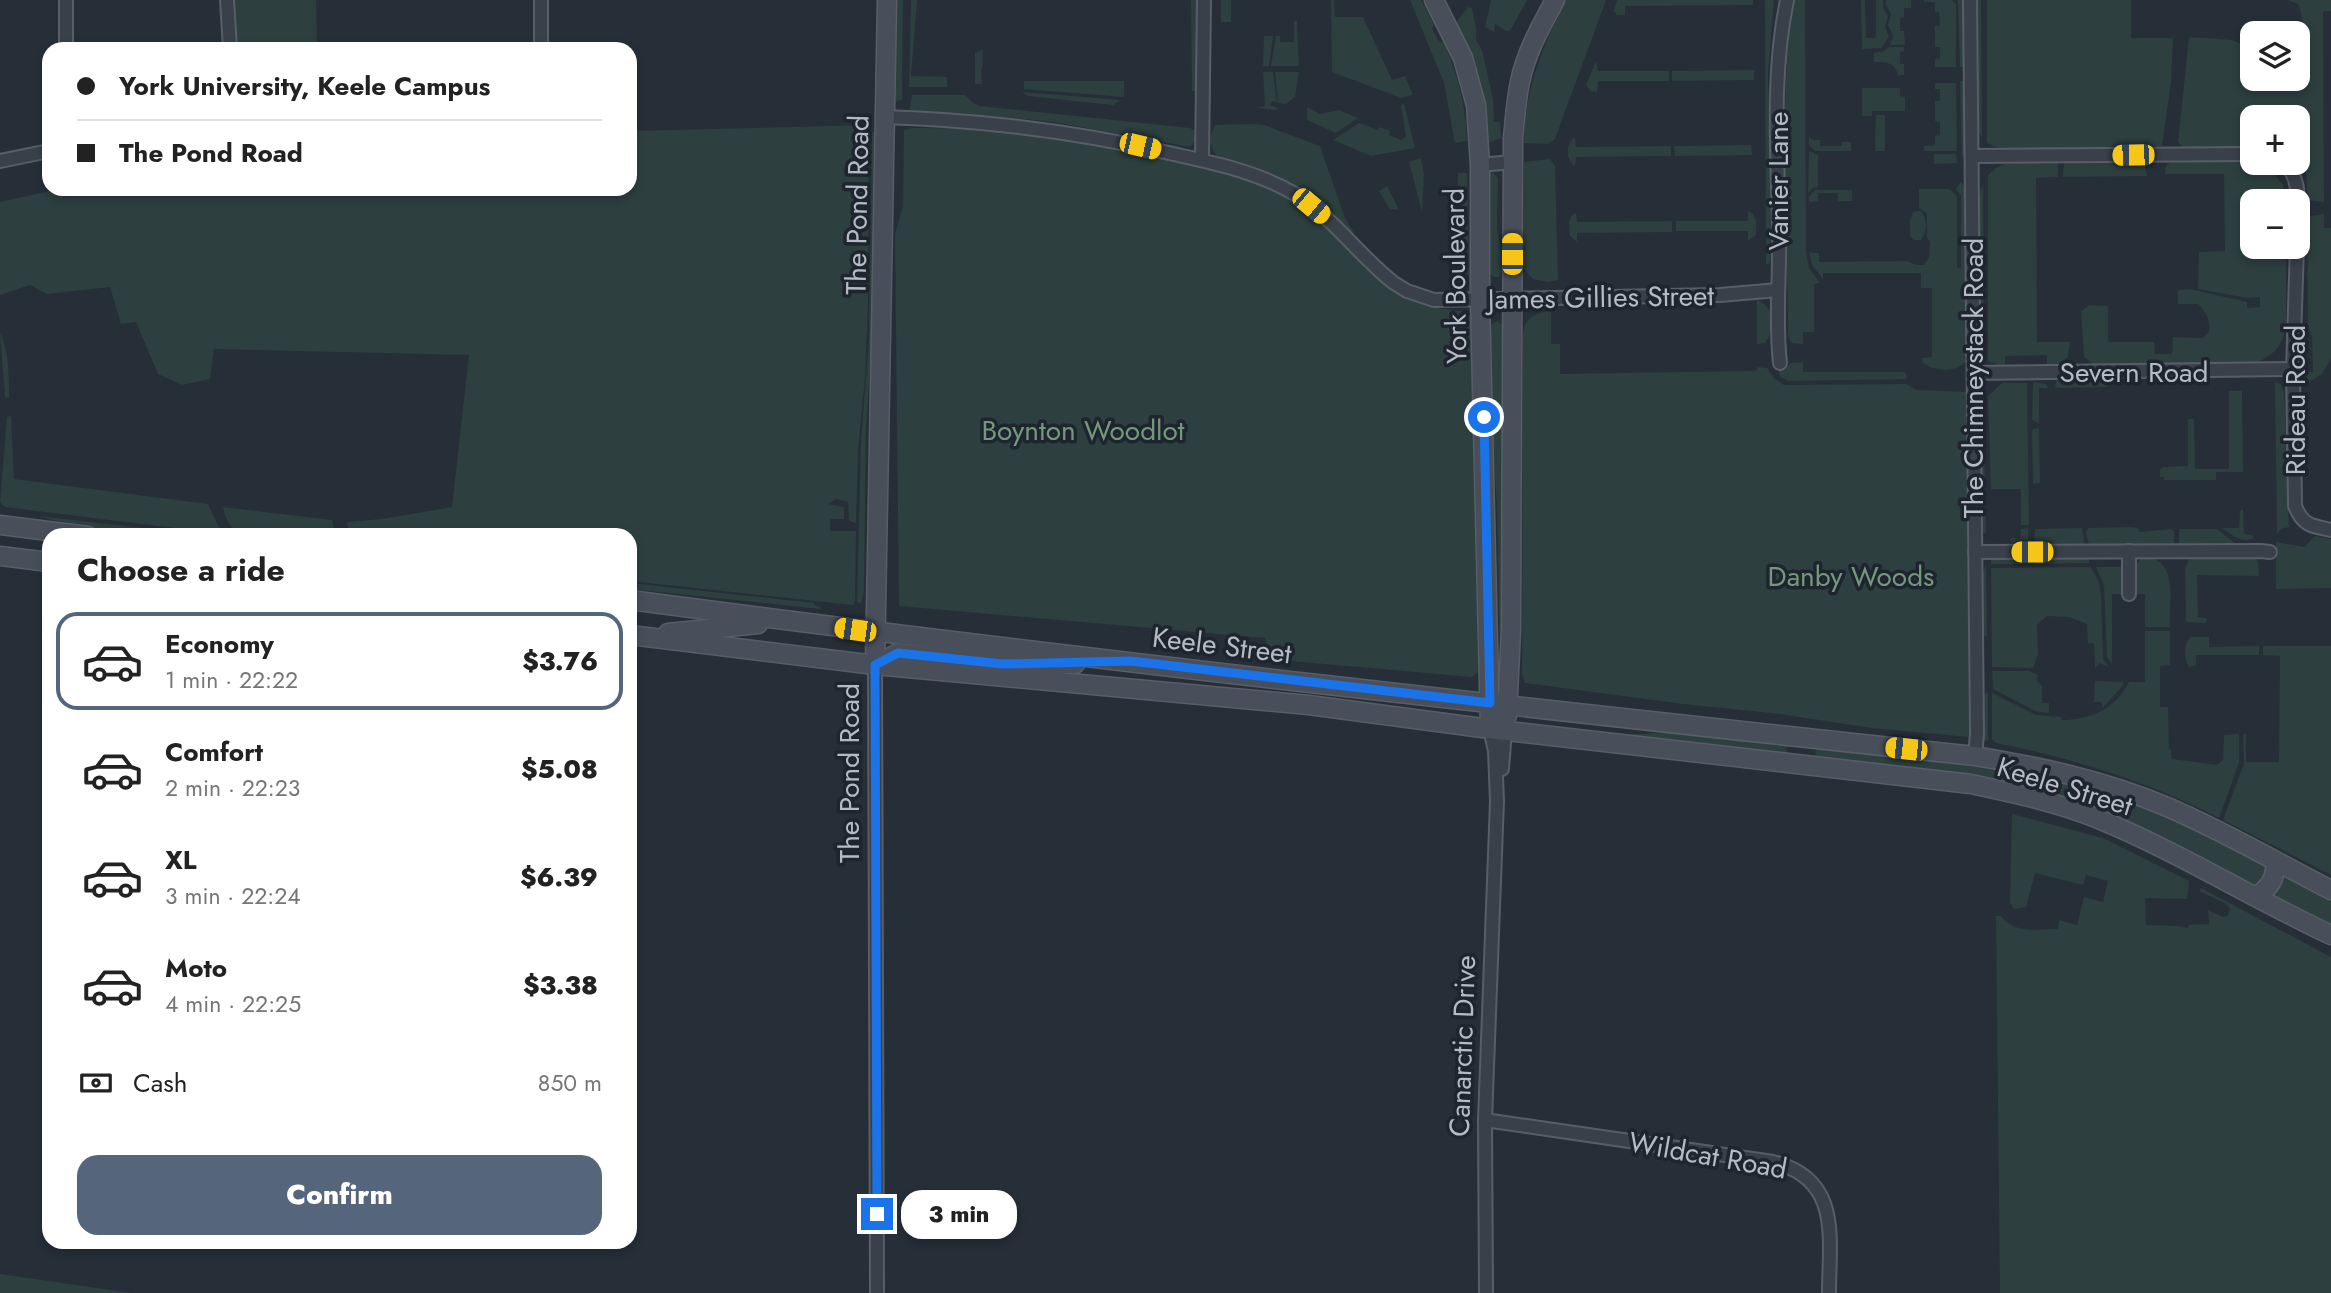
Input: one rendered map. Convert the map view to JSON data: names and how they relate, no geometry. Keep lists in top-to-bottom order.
{
  "streets": {
    "main road": [
      "The Pond Road",
      "York Boulevard",
      "Keele Street",
      "Canarctic Drive"
    ],
    "street": [
      "Vanier Lane",
      "James Gillies Street",
      "Severn Road",
      "The Chimneystack Road",
      "Rideau Road",
      "Wildcat Road"
    ]
  },
  "crossings": [
    ["Vanier Lane", "James Gillies Street"],
    ["The Pond Road", "James Gillies Street"],
    ["The Pond Road", "Keele Street"],
    ["York Boulevard", "James Gillies Street"],
    ["York Boulevard", "Keele Street"],
    ["York Boulevard", "Canarctic Drive"],
    ["Severn Road", "The Chimneystack Road"],
    ["Severn Road", "Rideau Road"],
    ["The Chimneystack Road", "Keele Street"],
    ["Keele Street", "Canarctic Drive"],
    ["Canarctic Drive", "Wildcat Road"]
  ],
  "parks": ["Boynton Woodlot", "Danby Woods"],
  "page": {
    "map_buttons": ["+", "−"],
    "banner": ["York University, Keele Campus", "The Pond Road"],
    "heading": "Choose a ride",
    "list": [
      {
        "name": "Economy",
        "note": "1 min · 22:22",
        "value": "$3.76"
      },
      {
        "name": "Comfort",
        "note": "2 min · 22:23",
        "value": "$5.08"
      },
      {
        "name": "XL",
        "note": "3 min · 22:24",
        "value": "$6.39"
      },
      {
        "name": "Moto",
        "note": "4 min · 22:25",
        "value": "$3.38"
      }
    ],
    "pay": ["Cash", "850 m"],
    "buttons": "Confirm",
    "bubble": "3 min"
  }
}
